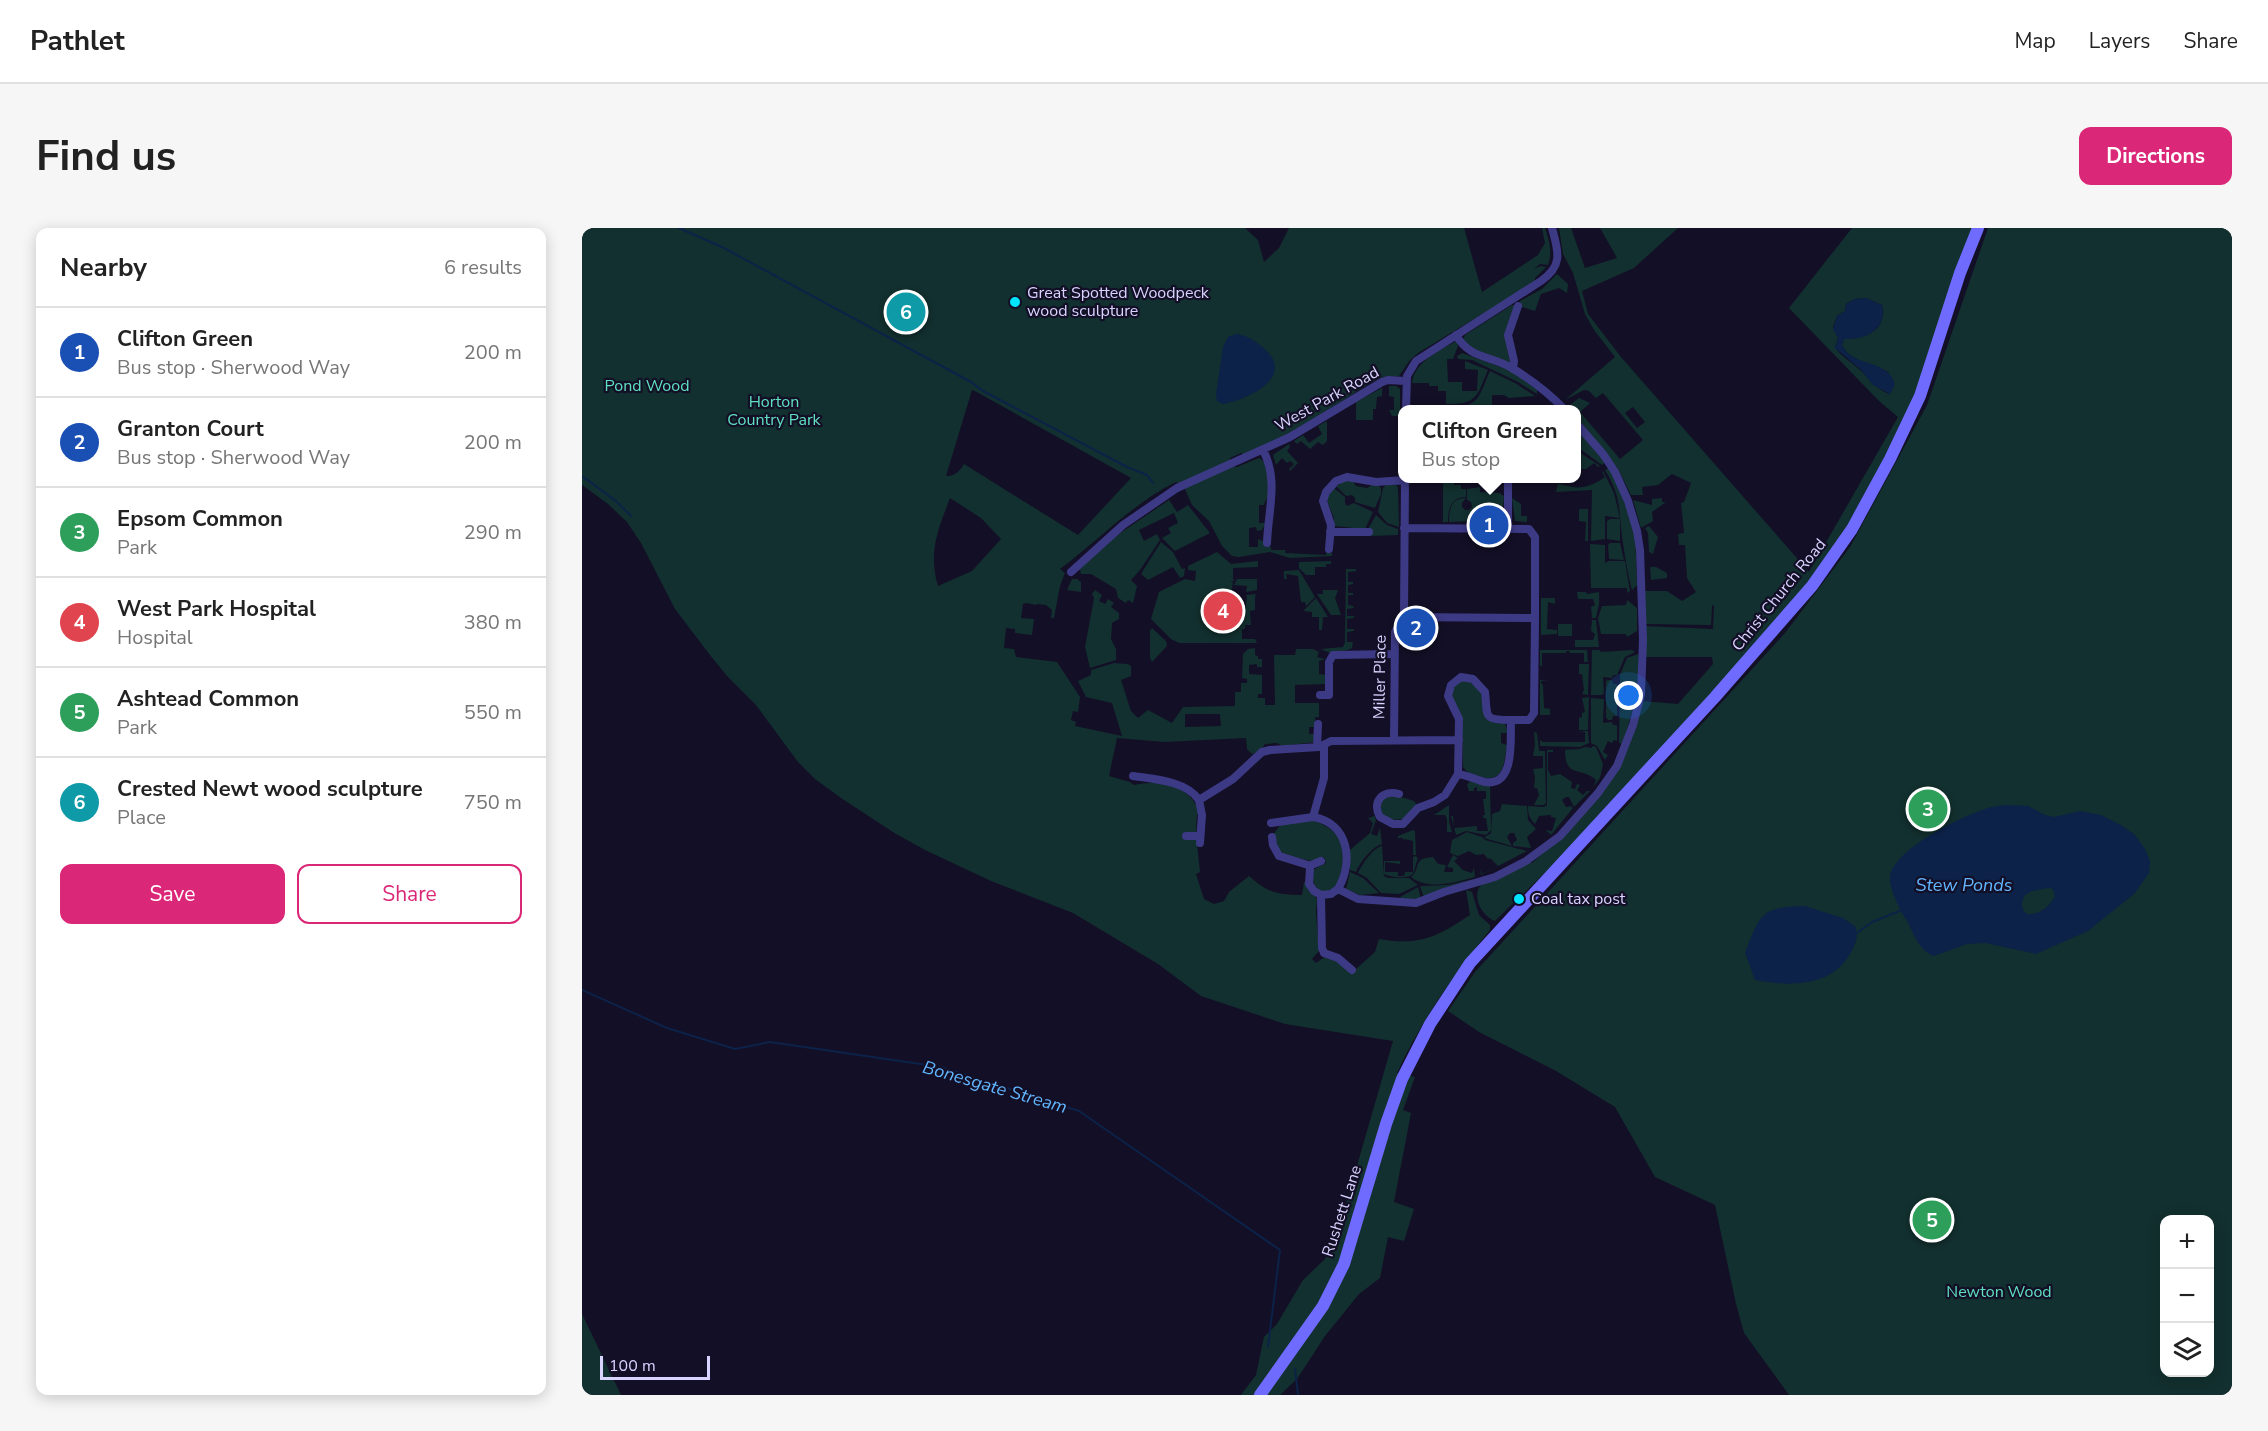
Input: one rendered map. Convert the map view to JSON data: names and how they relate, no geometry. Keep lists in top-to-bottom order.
{
  "streets": {
    "main road": ["Christ Church Road", "Rushett Lane"],
    "street": ["West Park Road", "Miller Place"]
  },
  "crossings": [
    ["Christ Church Road", "Rushett Lane"]
  ],
  "water": ["Stew Ponds", "Bonesgate Stream"],
  "parks": ["Pond Wood", "Horton Country Park", "Newton Wood"],
  "places": ["Great Spotted Woodpeck wood sculpture", "Coal tax post"],
  "scale_bar": "100 m",
  "page": {
    "header": "Pathlet",
    "nav": ["Map", "Layers", "Share"],
    "buttons": [
      "Directions",
      ["Save", "Share"]
    ],
    "title": "Find us",
    "heading": ["Nearby", "6 results"],
    "pins": [
      "6",
      "1",
      "4",
      "2",
      "3",
      "5"
    ],
    "list": [
      {
        "mark": "1",
        "name": "Clifton Green",
        "note": "Bus stop · Sherwood Way",
        "value": "200 m"
      },
      {
        "mark": "2",
        "name": "Granton Court",
        "note": "Bus stop · Sherwood Way",
        "value": "200 m"
      },
      {
        "mark": "3",
        "name": "Epsom Common",
        "note": "Park",
        "value": "290 m"
      },
      {
        "mark": "4",
        "name": "West Park Hospital",
        "note": "Hospital",
        "value": "380 m"
      },
      {
        "mark": "5",
        "name": "Ashtead Common",
        "note": "Park",
        "value": "550 m"
      },
      {
        "mark": "6",
        "name": "Crested Newt wood sculpture",
        "note": "Place",
        "value": "750 m"
      }
    ],
    "popup": ["Clifton Green", "Bus stop"],
    "map_buttons": ["+", "−"],
    "scale": "100 m"
  }
}
